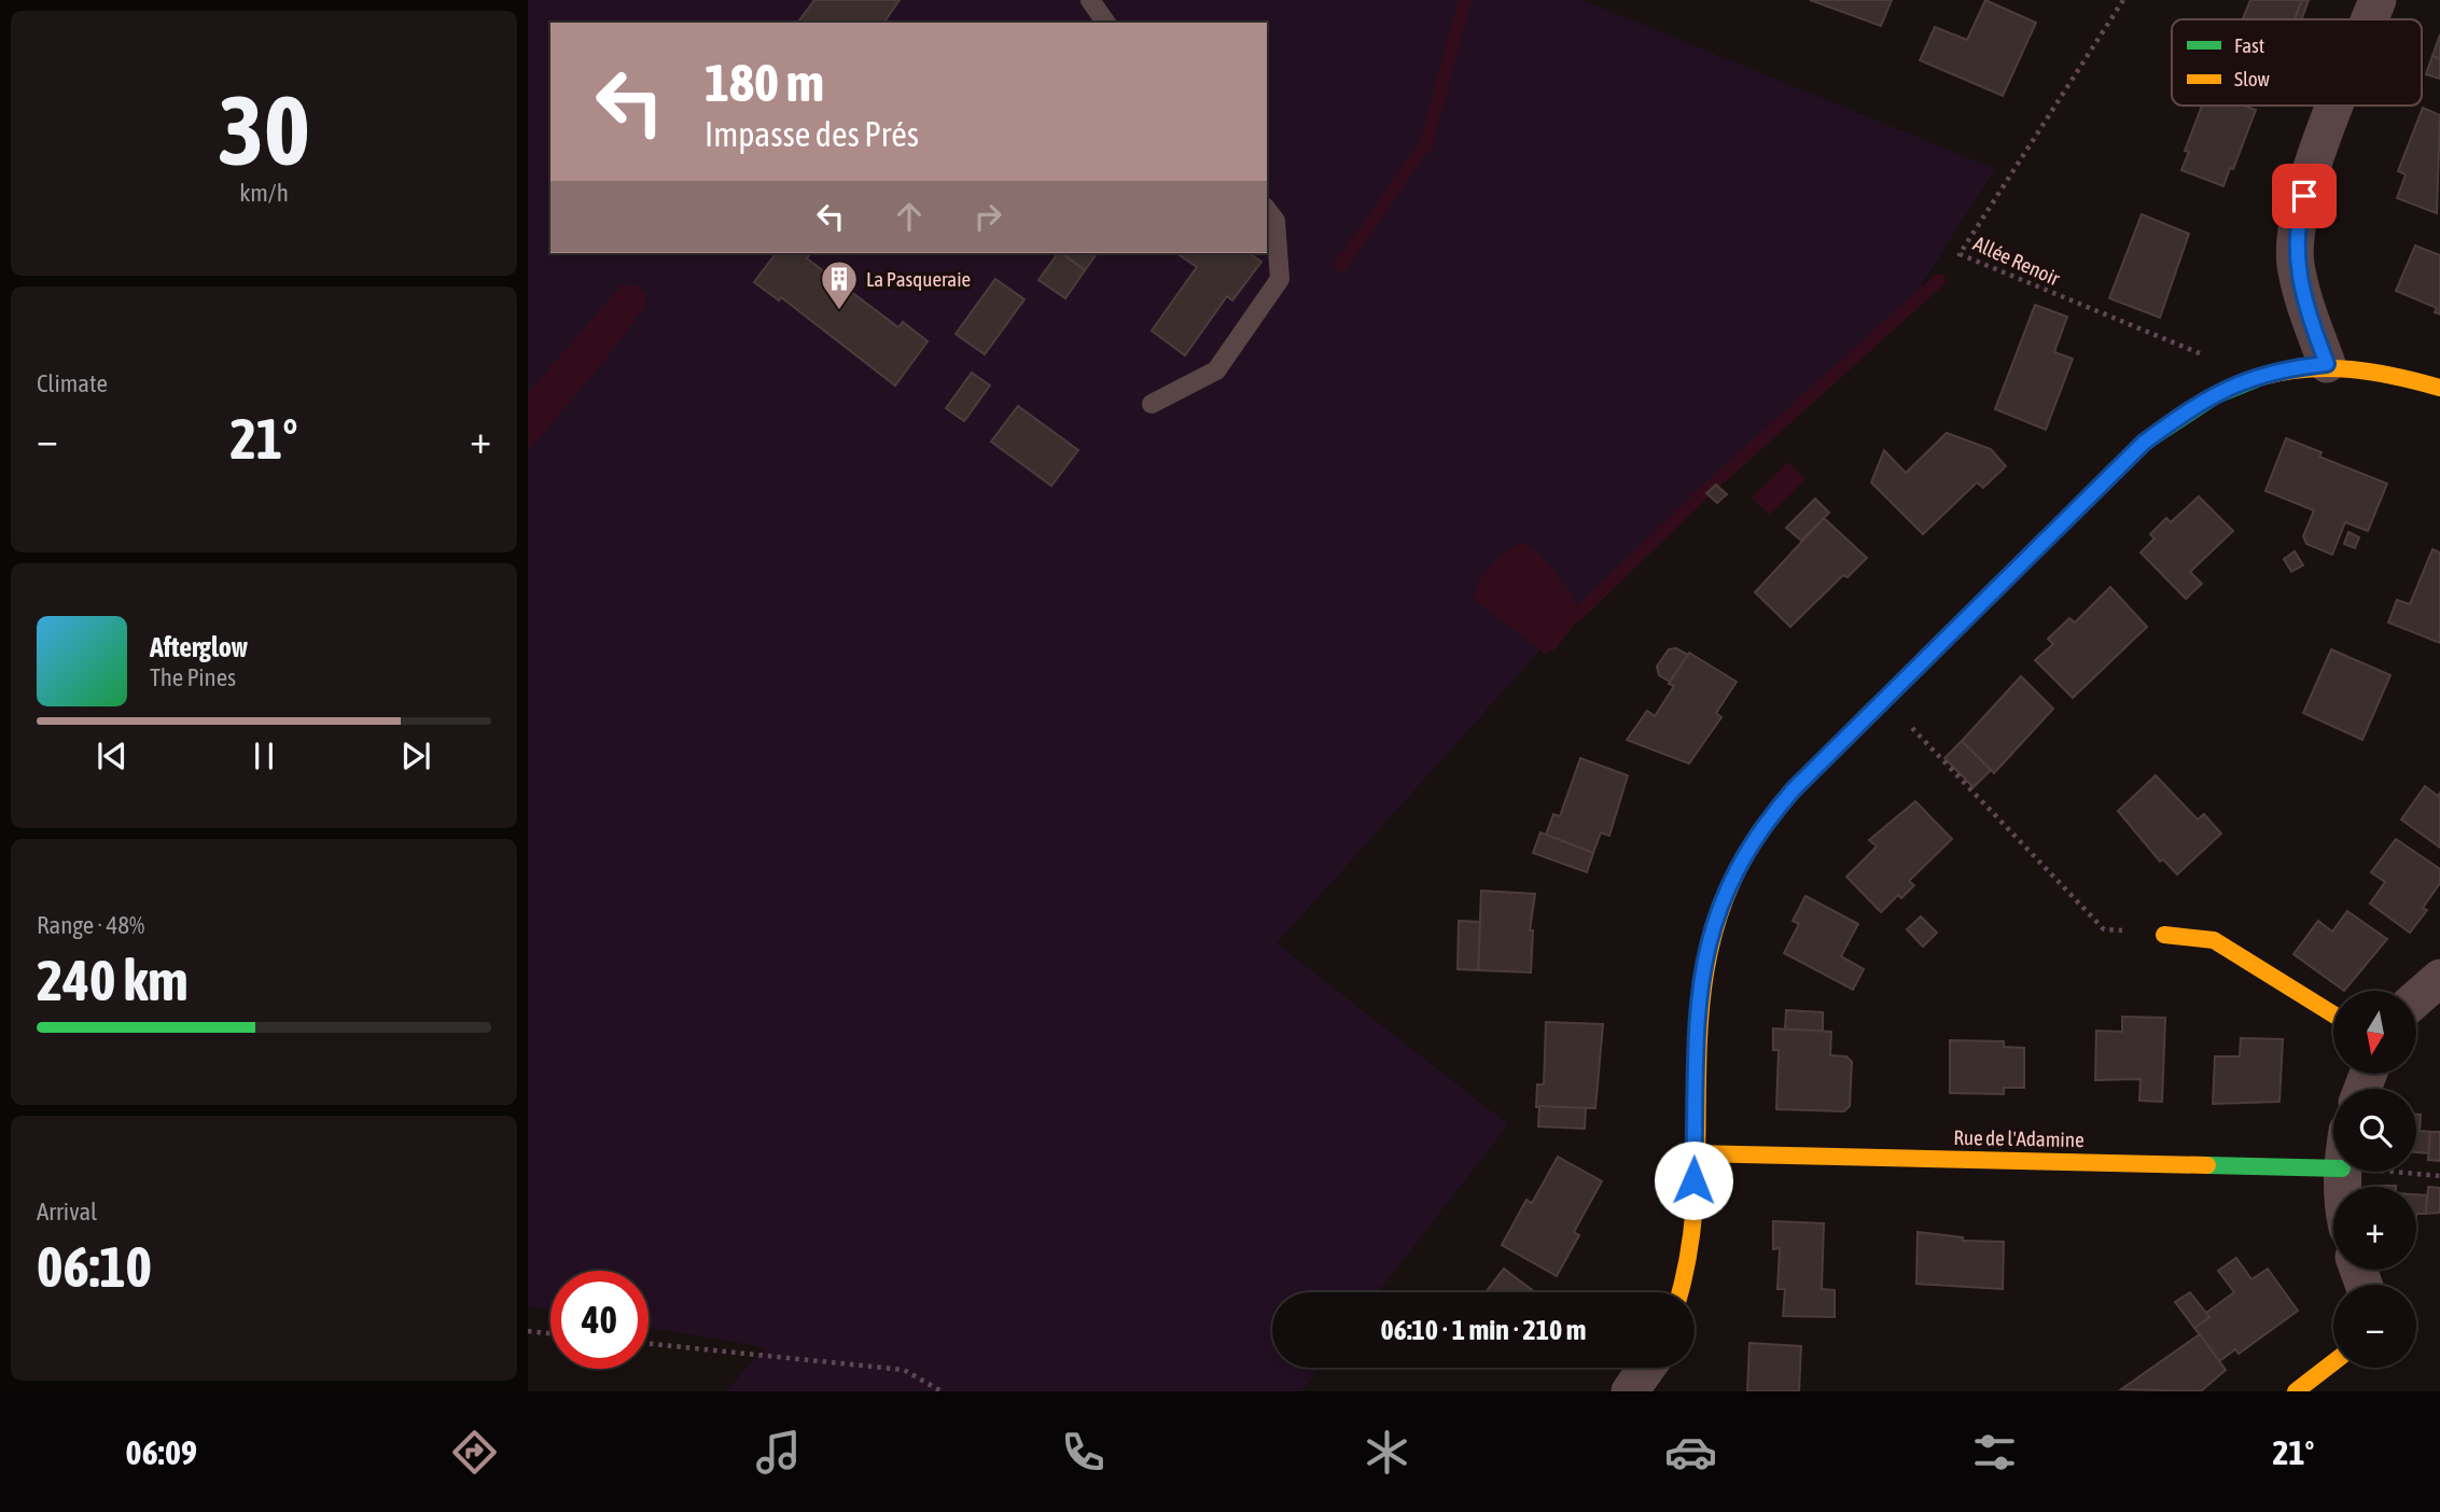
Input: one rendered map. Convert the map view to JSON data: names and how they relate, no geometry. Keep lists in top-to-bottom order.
{
  "streets": {
    "street": ["Rue de l'Adamine"],
    "path": ["Allée Renoir"]
  },
  "places": {
    "building": ["La Pasqueraie"]
  },
  "legend": ["Fast", "Slow"],
  "north": "bottom",
  "page": {
    "tile": [
      ["30", "km/h"],
      "Climate",
      ["Range · 48%", "240 km"],
      ["Arrival", "06:10"]
    ],
    "turn": ["180 m", "Impasse des Prés"],
    "heat": ["−", "21°", "+"],
    "song": ["Afterglow", "The Pines"],
    "map_buttons": ["+", "−"],
    "limit": "40",
    "trip": "06:10 · 1 min · 210 m",
    "tabs": ["06:09", "21°"]
  }
}
